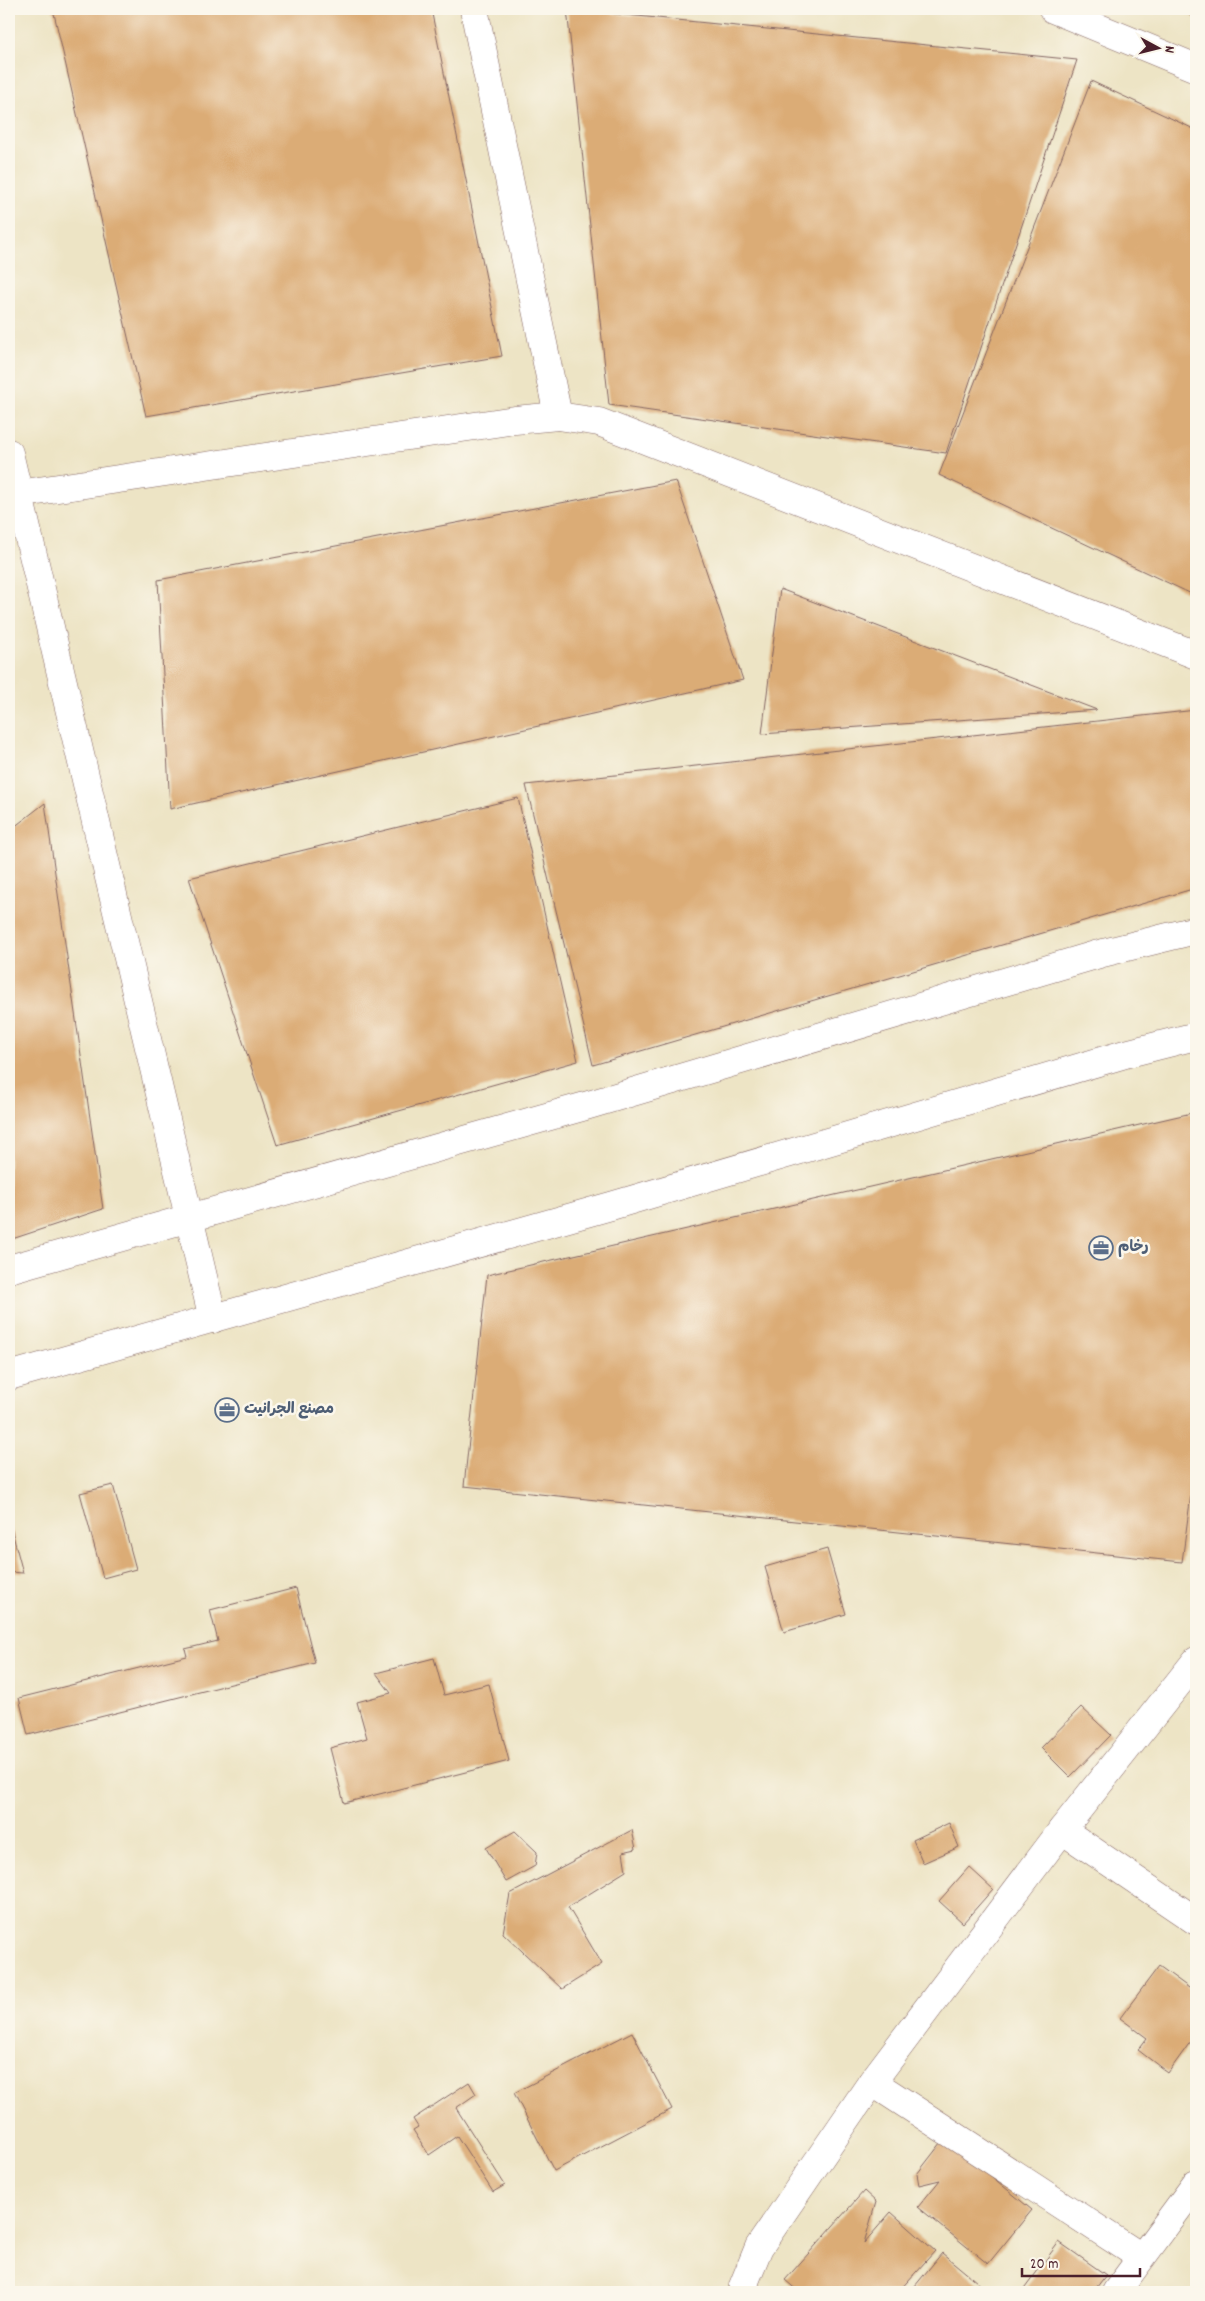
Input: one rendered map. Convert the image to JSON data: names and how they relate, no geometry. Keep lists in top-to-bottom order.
{
  "places": {
    "office": ["رخام", "مصنع الجرانيت"]
  },
  "scale_bar": "20 m",
  "north": "right"
}
